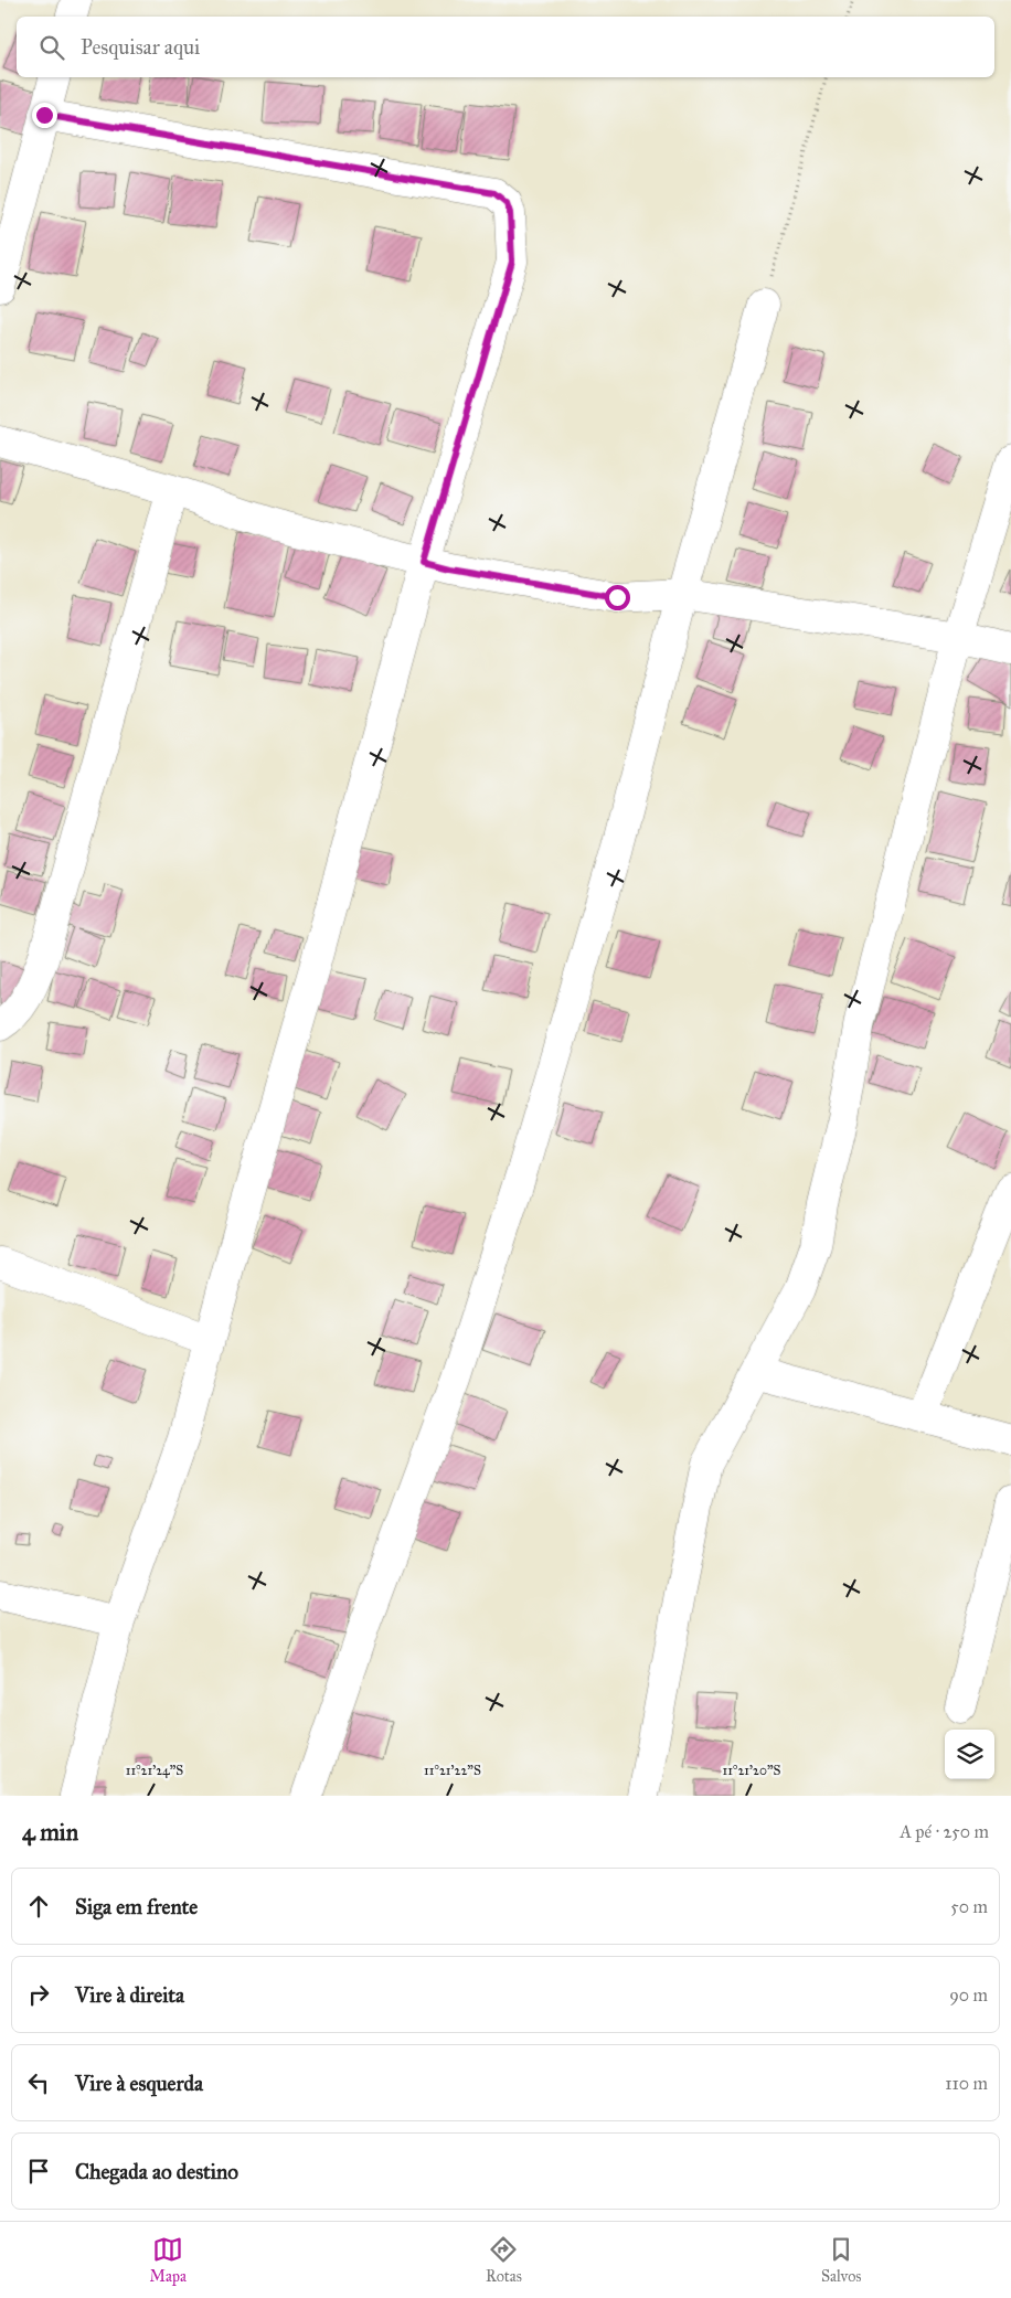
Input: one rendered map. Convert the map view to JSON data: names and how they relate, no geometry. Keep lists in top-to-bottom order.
{
  "page": {
    "search": "Pesquisar aqui",
    "heading": ["4 min", "A pé · 250 m"],
    "list": [
      ["Siga em frente", "50 m"],
      ["Vire à direita", "90 m"],
      ["Vire à esquerda", "110 m"],
      "Chegada ao destino"
    ],
    "nav": ["Mapa", "Rotas", "Salvos"]
  },
  "coordinates": ["11°21'24\"S", "11°21'22\"S", "11°21'20\"S"]
}
